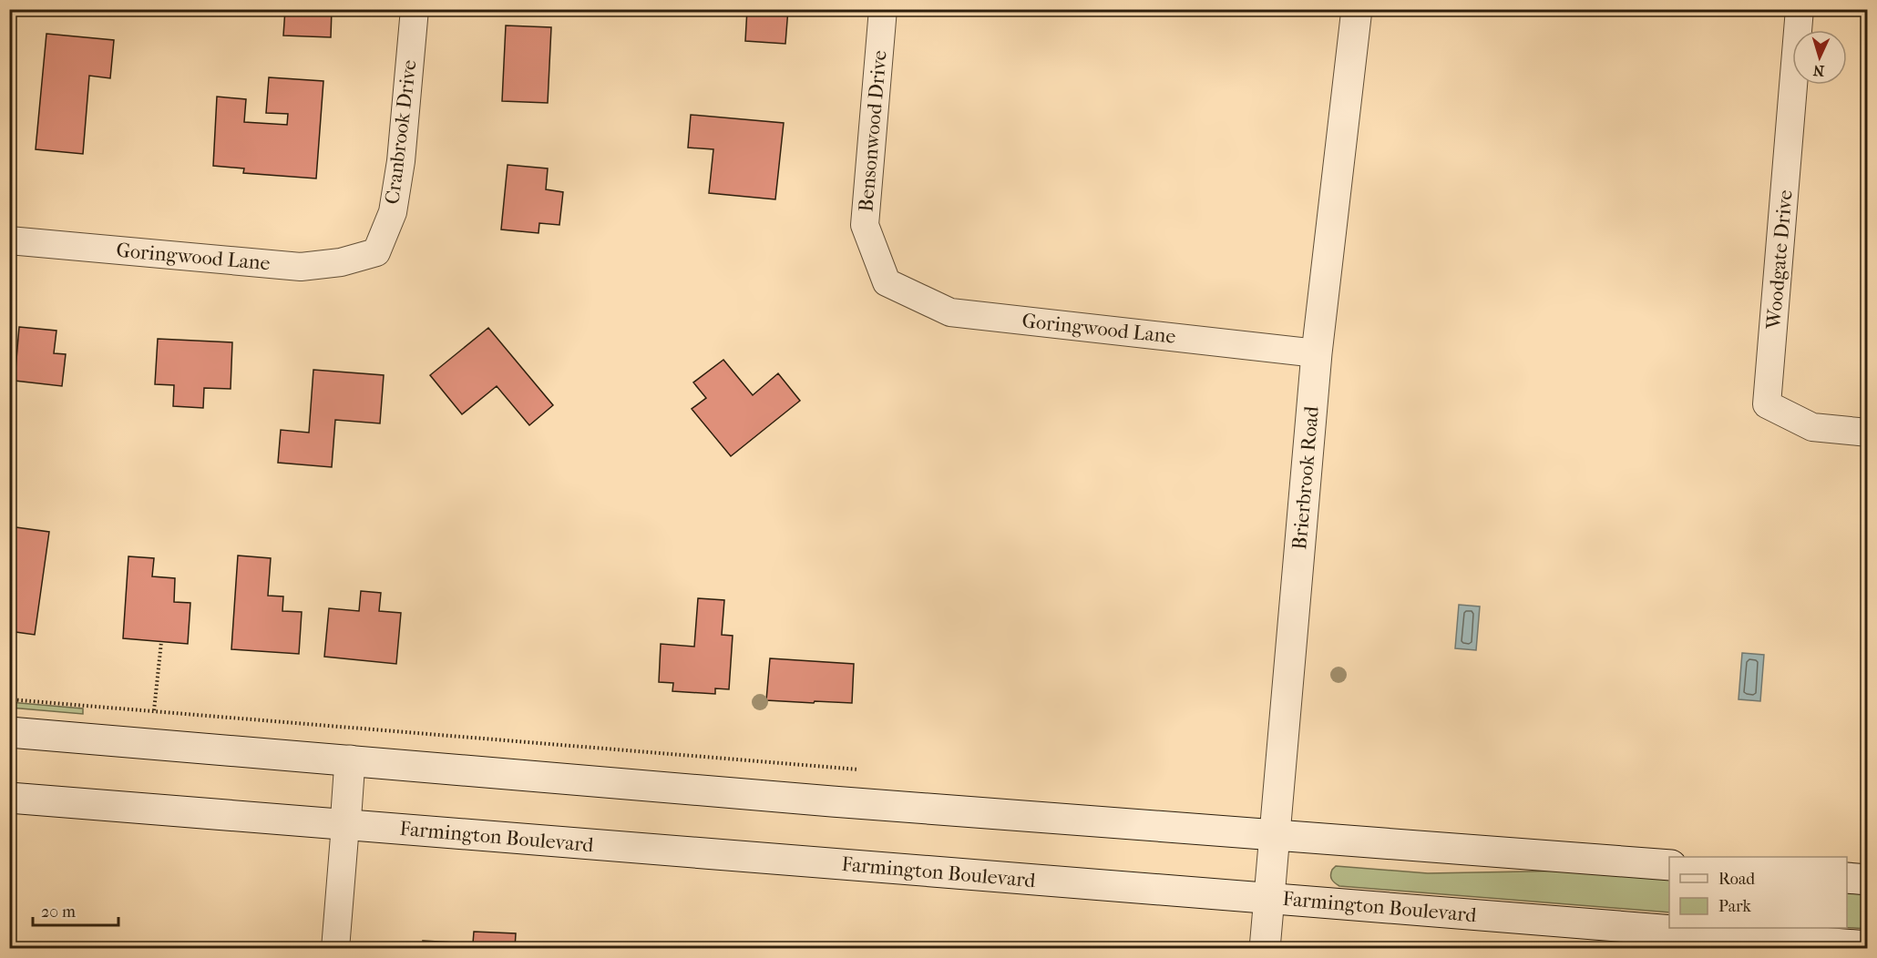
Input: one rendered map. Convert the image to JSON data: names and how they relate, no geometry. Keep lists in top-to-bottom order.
{
  "streets": {
    "main road": ["Brierbrook Road", "Farmington Boulevard"],
    "street": [
      "Bensonwood Drive",
      "Cranbrook Drive",
      "Goringwood Lane",
      "Woodgate Drive"
    ]
  },
  "crossings": [
    ["Bensonwood Drive", "Goringwood Lane"],
    ["Cranbrook Drive", "Goringwood Lane"],
    ["Goringwood Lane", "Brierbrook Road"],
    ["Brierbrook Road", "Farmington Boulevard"]
  ],
  "legend": ["Road", "Park"],
  "scale_bar": "20 m",
  "north": "bottom"
}
